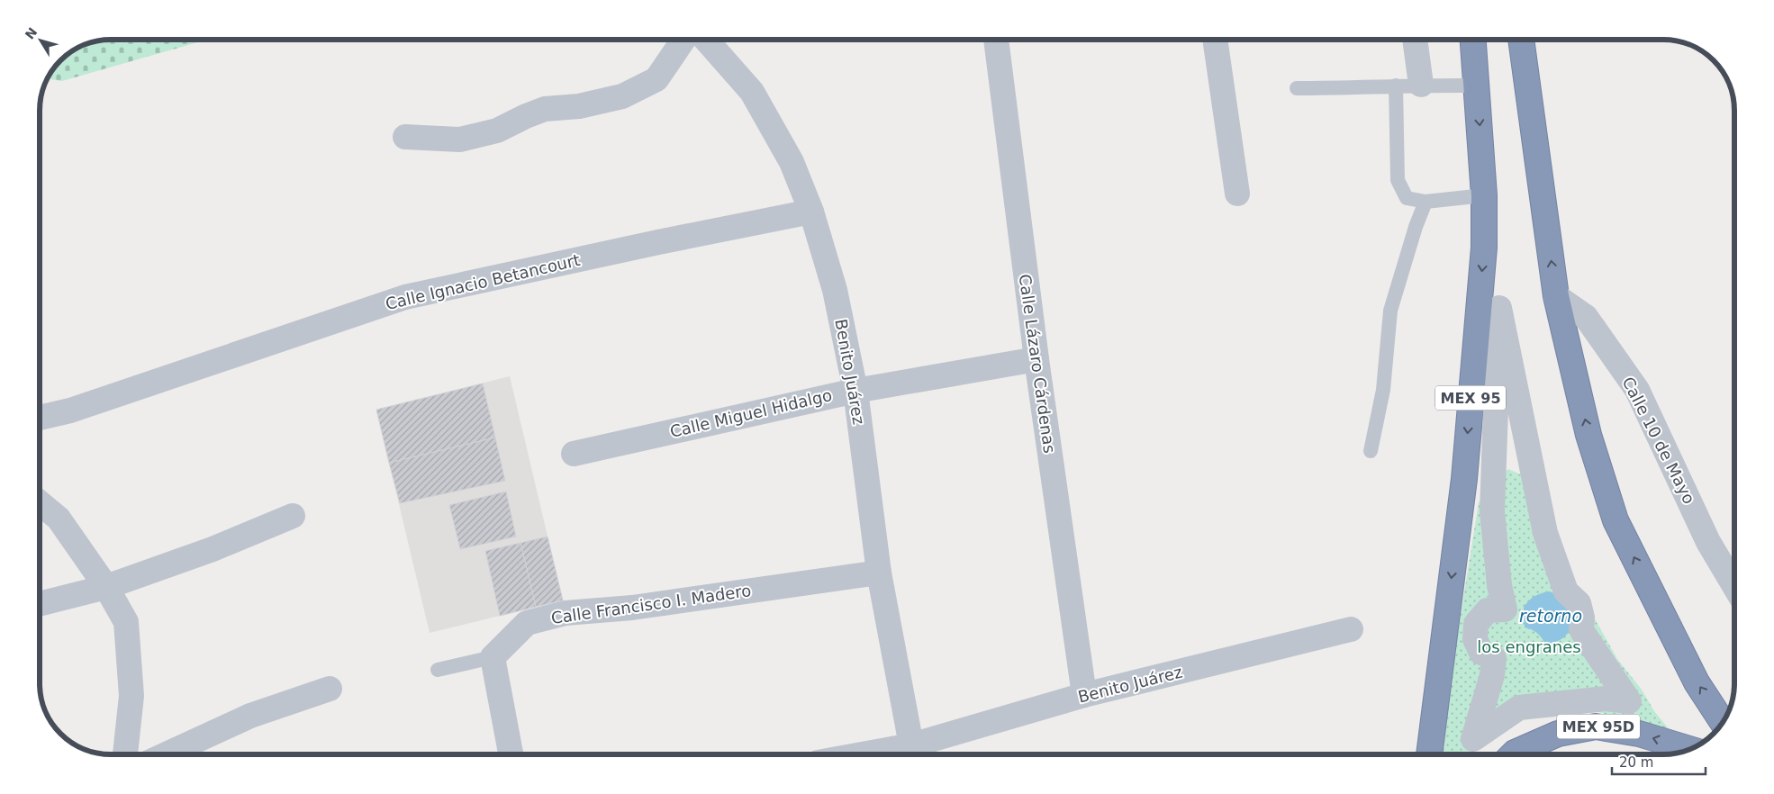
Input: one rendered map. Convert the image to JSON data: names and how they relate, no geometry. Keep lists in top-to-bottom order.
{
  "streets": {
    "highway": ["MEX 95", "MEX 95D"],
    "street": [
      "Calle Ignacio Betancourt",
      "Calle Lázaro Cárdenas",
      "Benito Juárez",
      "Calle Miguel Hidalgo",
      "Calle 10 de Mayo",
      "Calle Francisco I. Madero"
    ]
  },
  "crossings": [
    ["Calle Ignacio Betancourt", "Benito Juárez"],
    ["Calle Lázaro Cárdenas", "Benito Juárez"],
    ["Calle Lázaro Cárdenas", "Calle Miguel Hidalgo"],
    ["Benito Juárez", "Calle Miguel Hidalgo"],
    ["Benito Juárez", "Calle Francisco I. Madero"]
  ],
  "water": ["retorno"],
  "parks": ["los engranes"],
  "scale_bar": "20 m",
  "north": "top left"
}
